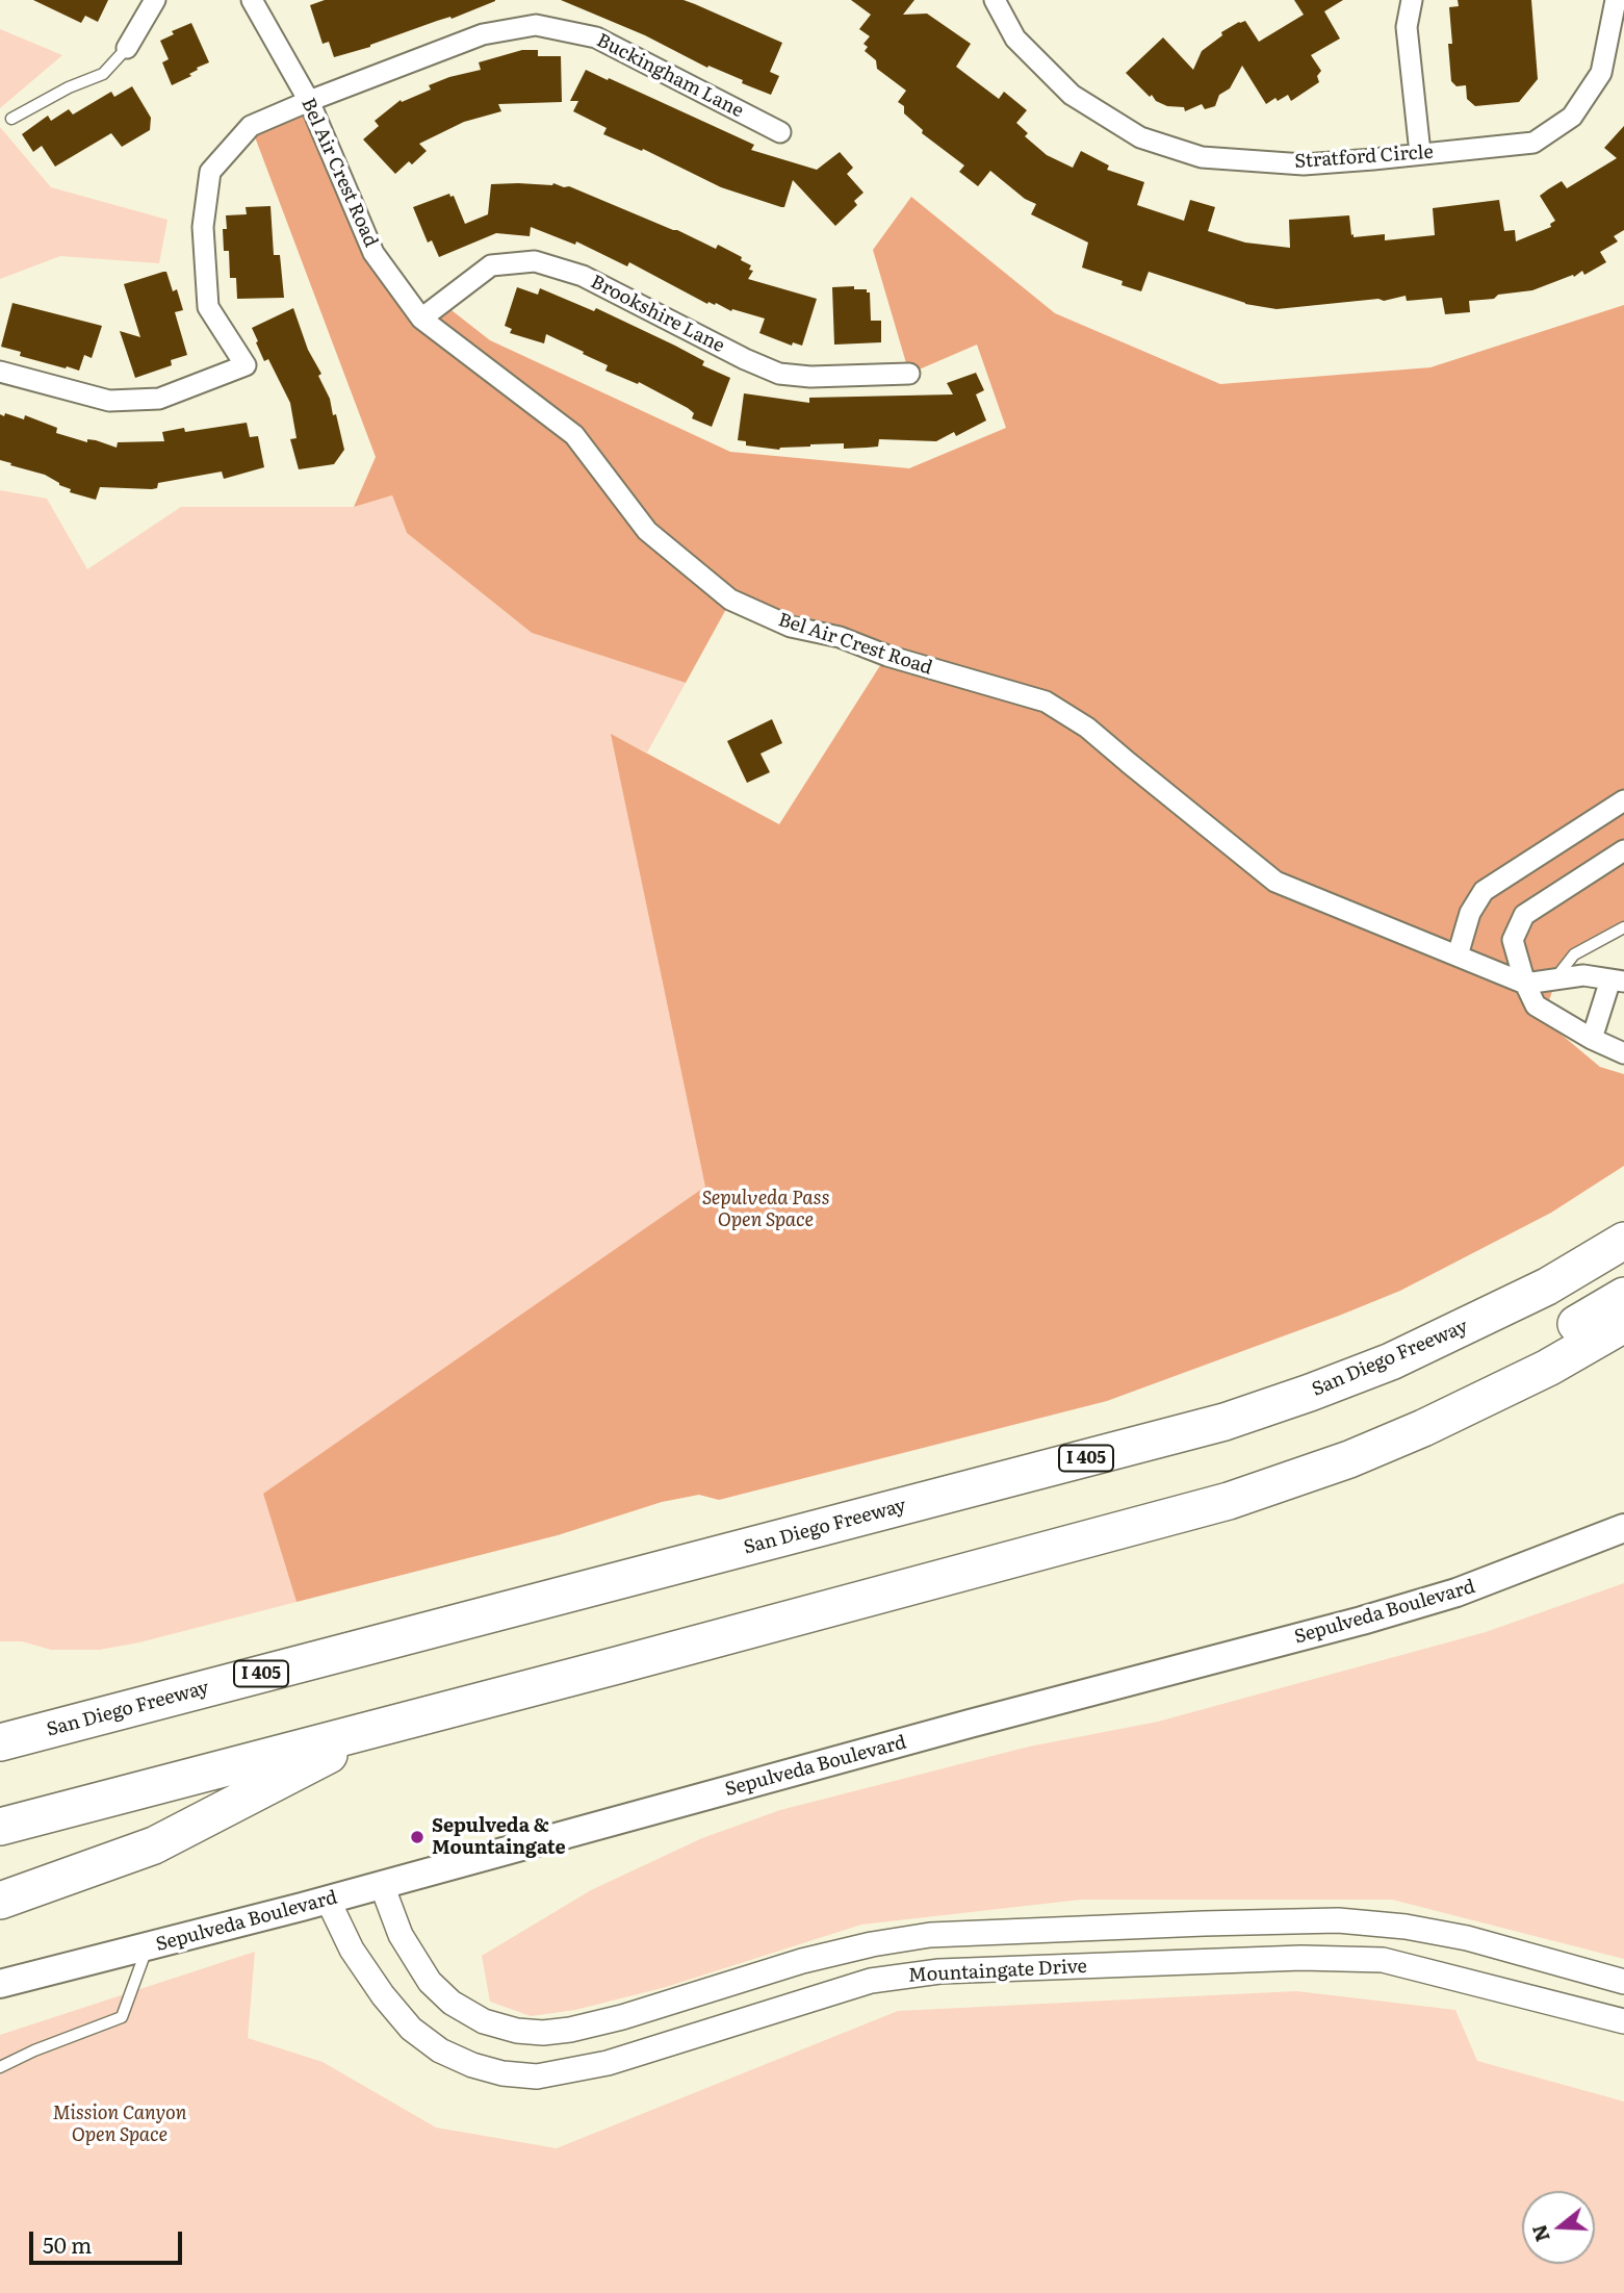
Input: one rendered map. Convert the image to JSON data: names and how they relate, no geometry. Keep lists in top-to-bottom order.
{
  "streets": {
    "highway": ["San Diego Freeway", "I 405"],
    "main road": ["Sepulveda Boulevard"],
    "street": [
      "Buckingham Lane",
      "Stratford Circle",
      "Bel Air Crest Road",
      "Brookshire Lane",
      "Mountaingate Drive"
    ]
  },
  "crossings": [
    ["Buckingham Lane", "Bel Air Crest Road"],
    ["Bel Air Crest Road", "Brookshire Lane"],
    ["Sepulveda Boulevard", "Mountaingate Drive"]
  ],
  "parks": ["Sepulveda Pass Open Space", "Mission Canyon Open Space"],
  "places": ["Sepulveda & Mountaingate"],
  "scale_bar": "50 m",
  "north": "left"
}
